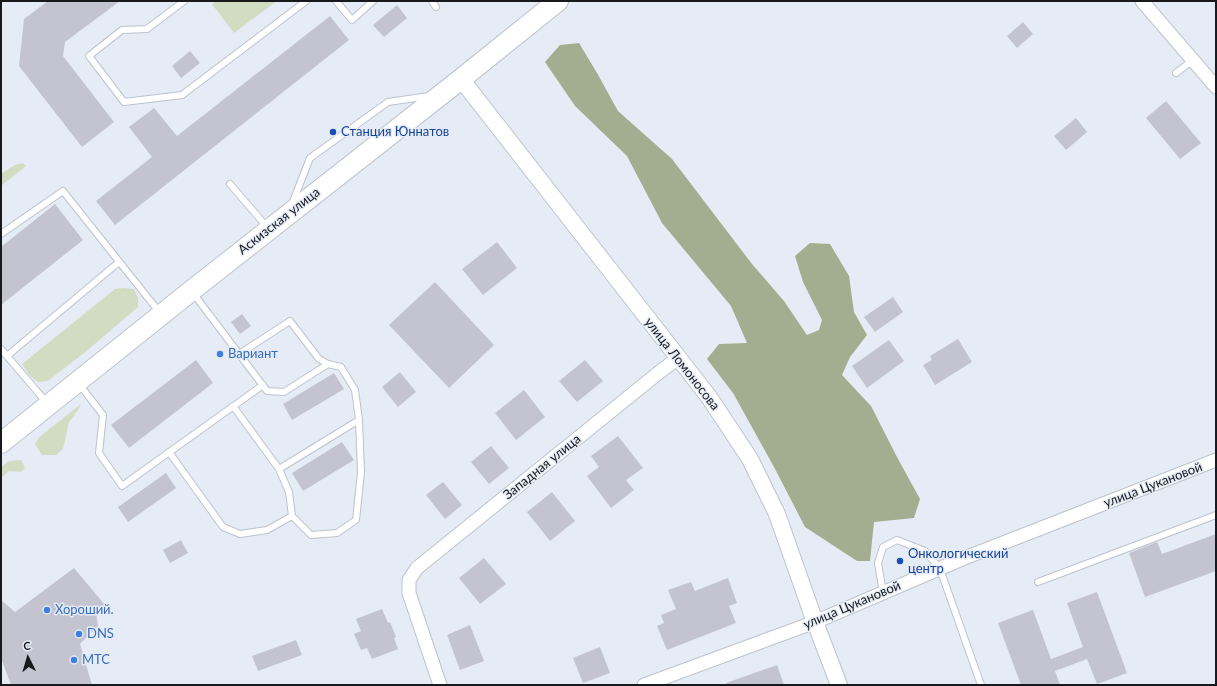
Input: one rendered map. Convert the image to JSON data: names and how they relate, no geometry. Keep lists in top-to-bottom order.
{
  "streets": {
    "main road": ["Аскизская улица"],
    "street": ["улица Ломоносова", "Западная улица", "улица Цукановой"]
  },
  "crossings": [
    ["Аскизская улица", "улица Ломоносова"],
    ["улица Ломоносова", "Западная улица"],
    ["улица Ломоносова", "улица Цукановой"]
  ],
  "places": [
    "Станция Юннатов",
    "Вариант",
    "Онкологический центр",
    "Хороший.",
    "DNS",
    "МТС"
  ],
  "north": "top"
}
